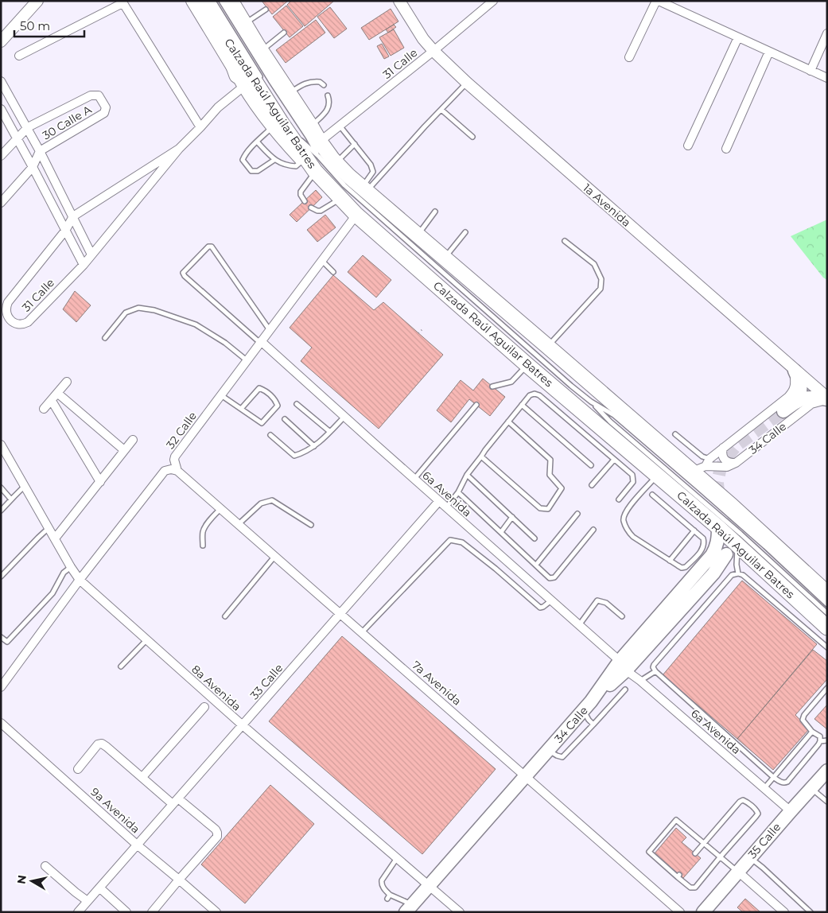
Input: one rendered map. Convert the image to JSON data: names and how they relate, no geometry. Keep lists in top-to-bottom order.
{
  "streets": {
    "highway": ["Calzada Raúl Aguilar Batres"],
    "main road": ["34 Calle", "35 Calle"],
    "street": [
      "31 Calle",
      "30 Calle A",
      "1a Avenida",
      "32 Calle",
      "6a Avenida",
      "33 Calle",
      "7a Avenida",
      "8a Avenida",
      "9a Avenida"
    ]
  },
  "crossings": [
    ["31 Calle", "Calzada Raúl Aguilar Batres"],
    ["31 Calle", "1a Avenida"],
    ["Calzada Raúl Aguilar Batres", "32 Calle"],
    ["Calzada Raúl Aguilar Batres", "34 Calle"],
    ["1a Avenida", "34 Calle"],
    ["32 Calle", "6a Avenida"],
    ["32 Calle", "7a Avenida"],
    ["34 Calle", "6a Avenida"],
    ["34 Calle", "7a Avenida"],
    ["34 Calle", "8a Avenida"],
    ["6a Avenida", "33 Calle"],
    ["6a Avenida", "35 Calle"],
    ["33 Calle", "7a Avenida"],
    ["33 Calle", "8a Avenida"],
    ["33 Calle", "9a Avenida"]
  ],
  "scale_bar": "50 m",
  "north": "left"
}
